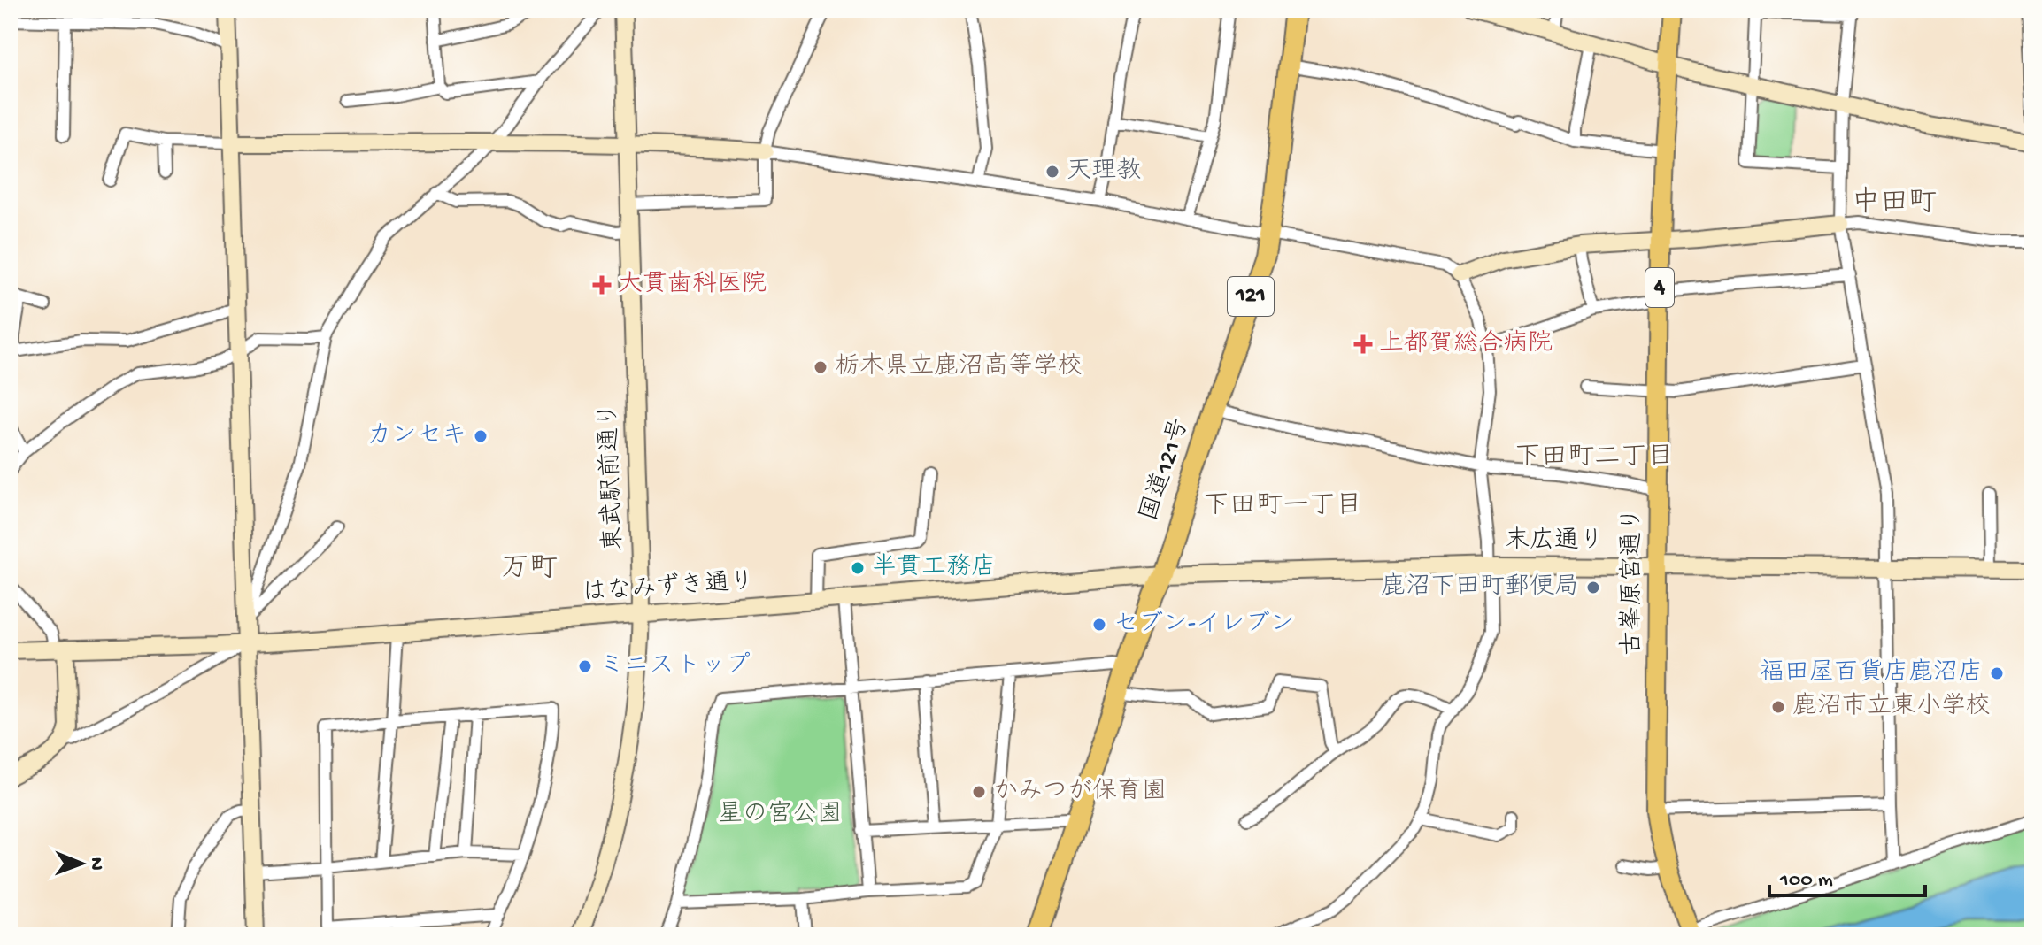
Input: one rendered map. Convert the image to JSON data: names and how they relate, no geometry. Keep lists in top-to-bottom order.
{
  "streets": {
    "highway": ["121", "国道121号"],
    "main road": ["4", "古峯原宮通り"],
    "street": ["東武駅前通り", "末広通り", "はなみずき通り"]
  },
  "crossings": [
    ["国道121号", "末広通り"],
    ["国道121号", "はなみずき通り"],
    ["東武駅前通り", "はなみずき通り"],
    ["末広通り", "古峯原宮通り"],
    ["末広通り", "はなみずき通り"]
  ],
  "districts": [
    "中田町",
    "下田町二丁目",
    "下田町一丁目",
    "万町"
  ],
  "parks": ["星の宮公園"],
  "places": {
    "other": [
      "天理教",
      "栃木県立鹿沼高等学校",
      "カンセキ",
      "半貫工務店",
      "鹿沼下田町郵便局",
      "セブン-イレブン",
      "ミニストップ",
      "福田屋百貨店鹿沼店",
      "鹿沼市立東小学校",
      "かみつが保育園"
    ],
    "health": ["大貫歯科医院", "上都賀総合病院"]
  },
  "scale_bar": "100 m",
  "north": "right"
}
